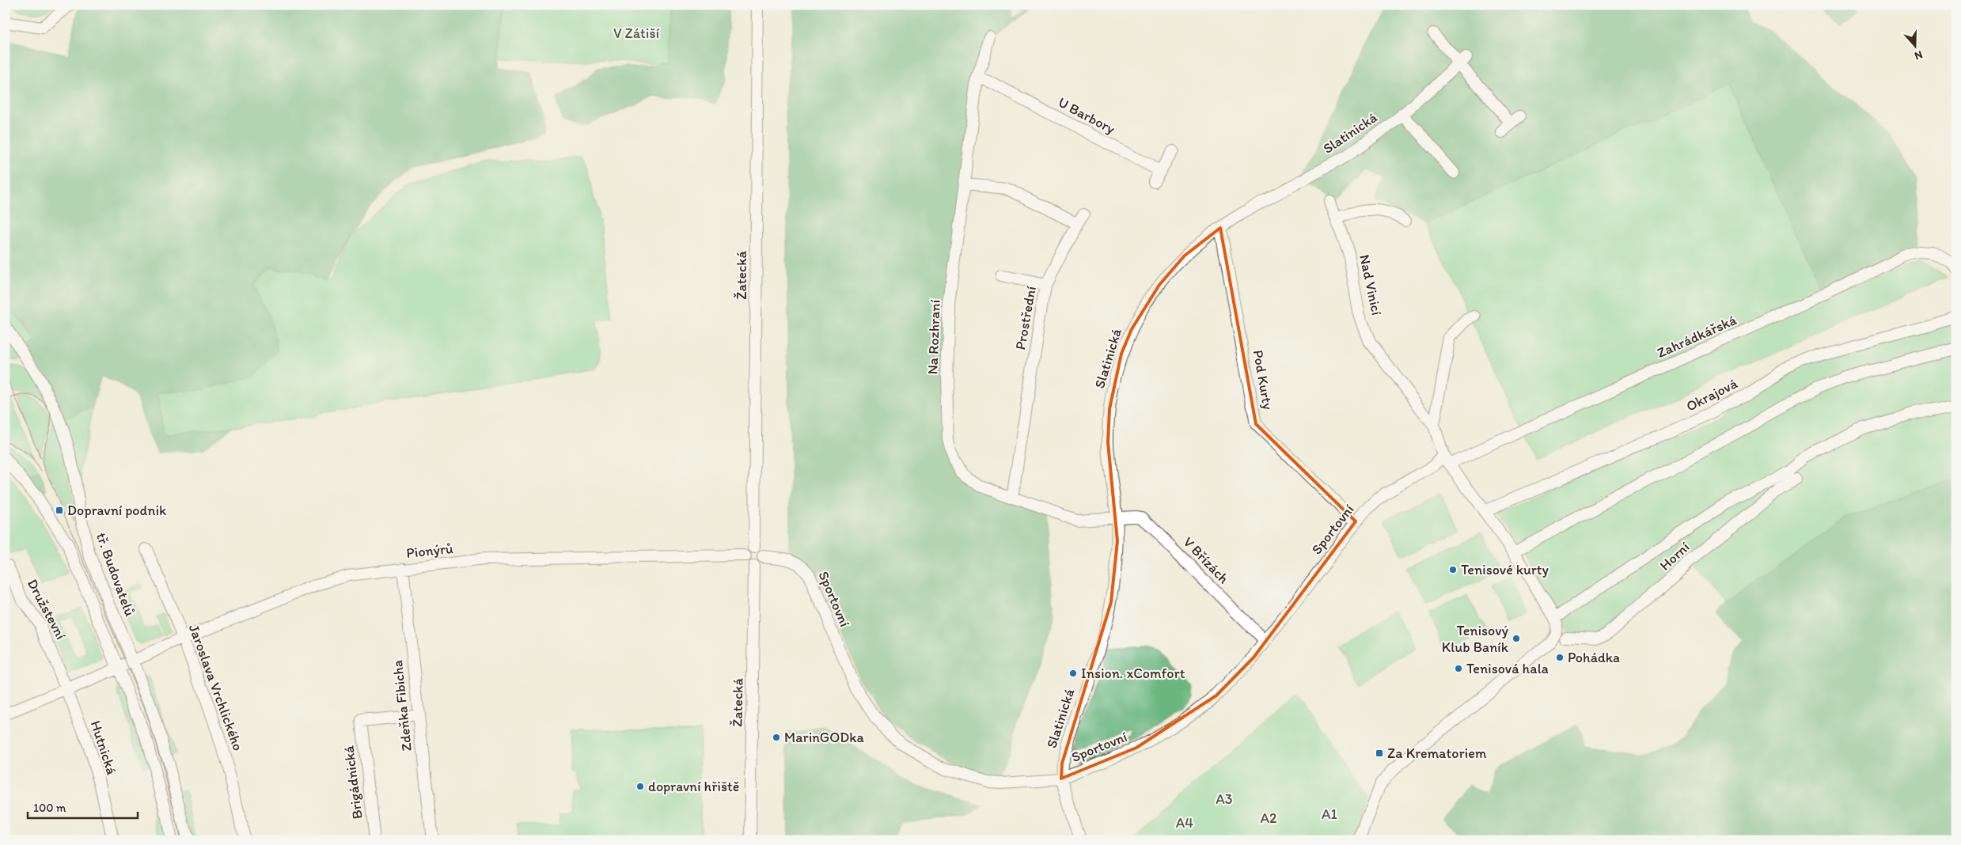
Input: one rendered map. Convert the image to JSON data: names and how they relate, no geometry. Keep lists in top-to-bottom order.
{
  "streets": {
    "street": [
      "U Barbory",
      "Slatinická",
      "Žatecká",
      "Nad Vinicí",
      "Prostřední",
      "Zahrádkářská",
      "Na Rozhraní",
      "Pod Kurty",
      "Okrajová",
      "Sportovní",
      "Pionýrů",
      "Horní",
      "V Břízách",
      "tř. Budovatelů",
      "Družstevní",
      "Jaroslava Vrchlického",
      "Zdeňka Fibicha",
      "Hutnická",
      "Brigádnická"
    ]
  },
  "crossings": [
    ["U Barbory", "Na Rozhraní"],
    ["Slatinická", "Na Rozhraní"],
    ["Slatinická", "Pod Kurty"],
    ["Slatinická", "Sportovní"],
    ["Slatinická", "V Břízách"],
    ["Žatecká", "Sportovní"],
    ["Žatecká", "Pionýrů"],
    ["Prostřední", "Na Rozhraní"],
    ["Zahrádkářská", "Sportovní"],
    ["Na Rozhraní", "V Břízách"],
    ["Pod Kurty", "Sportovní"],
    ["Sportovní", "Pionýrů"],
    ["Sportovní", "V Břízách"],
    ["Pionýrů", "tř. Budovatelů"],
    ["Pionýrů", "Družstevní"],
    ["Pionýrů", "Jaroslava Vrchlického"],
    ["Pionýrů", "Zdeňka Fibicha"],
    ["Pionýrů", "Hutnická"],
    ["Družstevní", "Hutnická"],
    ["Zdeňka Fibicha", "Brigádnická"]
  ],
  "parks": [
    "V Zátiší",
    "A3",
    "A1",
    "A2",
    "A4"
  ],
  "places": {
    "transit": ["Dopravní podnik", "Za Krematoriem"],
    "other": [
      "Tenisové kurty",
      "Tenisový Klub Baník",
      "Pohádka",
      "Tenisová hala",
      "Insion. xComfort",
      "MarinGODka",
      "dopravní hřiště"
    ]
  },
  "scale_bar": "100 m",
  "north": "bottom"
}
